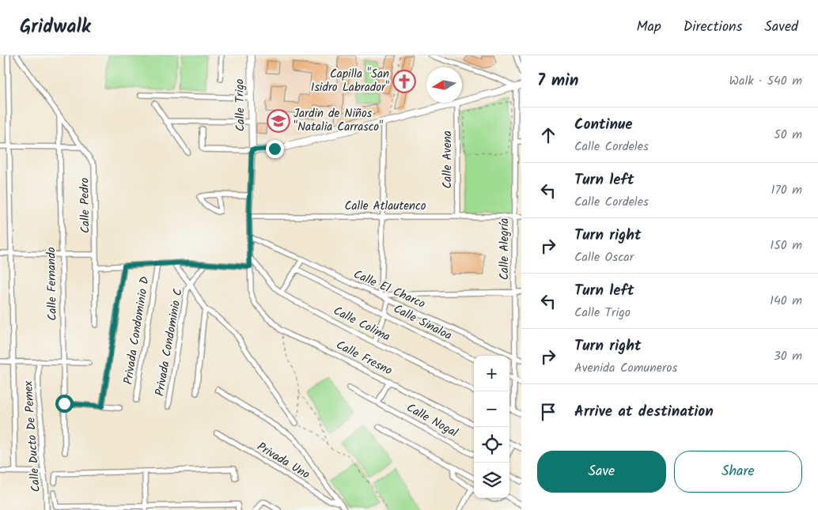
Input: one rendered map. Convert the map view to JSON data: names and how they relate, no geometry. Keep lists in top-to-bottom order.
{
  "streets": {
    "main road": ["Calle Trigo"],
    "street": [
      "Calle Avena",
      "Calle Pedro",
      "Calle Atlautenco",
      "Calle Alegría",
      "Calle Fernando",
      "Calle El Charco",
      "Calle Sinaloa",
      "Calle Colima",
      "Privada Condominio D",
      "Privada Condominio C",
      "Calle Fresno",
      "Calle Nogal",
      "Calle Ducto De Pemex",
      "Privada Uno"
    ]
  },
  "crossings": [
    ["Calle Trigo", "Calle Atlautenco"],
    ["Calle Trigo", "Calle El Charco"],
    ["Calle Trigo", "Calle Colima"],
    ["Calle Trigo", "Calle Fresno"],
    ["Calle Avena", "Calle Atlautenco"],
    ["Calle Pedro", "Calle Fernando"],
    ["Calle Atlautenco", "Calle Alegría"],
    ["Calle Alegría", "Calle El Charco"]
  ],
  "places": {
    "church": ["Capilla \"San Isidro Labrador\""],
    "school or university": ["Jardin de Niños \"Natalia Carrasco\""]
  },
  "north": "left",
  "page": {
    "header": "Gridwalk",
    "nav": ["Map", "Directions", "Saved"],
    "heading": ["7 min", "Walk · 540 m"],
    "list": [
      ["Continue", "Calle Cordeles", "50 m"],
      ["Turn left", "Calle Cordeles", "170 m"],
      ["Turn right", "Calle Oscar", "150 m"],
      ["Turn left", "Calle Trigo", "140 m"],
      ["Turn right", "Avenida Comuneros", "30 m"],
      "Arrive at destination"
    ],
    "map_buttons": ["+", "−"],
    "buttons": ["Save", "Share"]
  }
}
